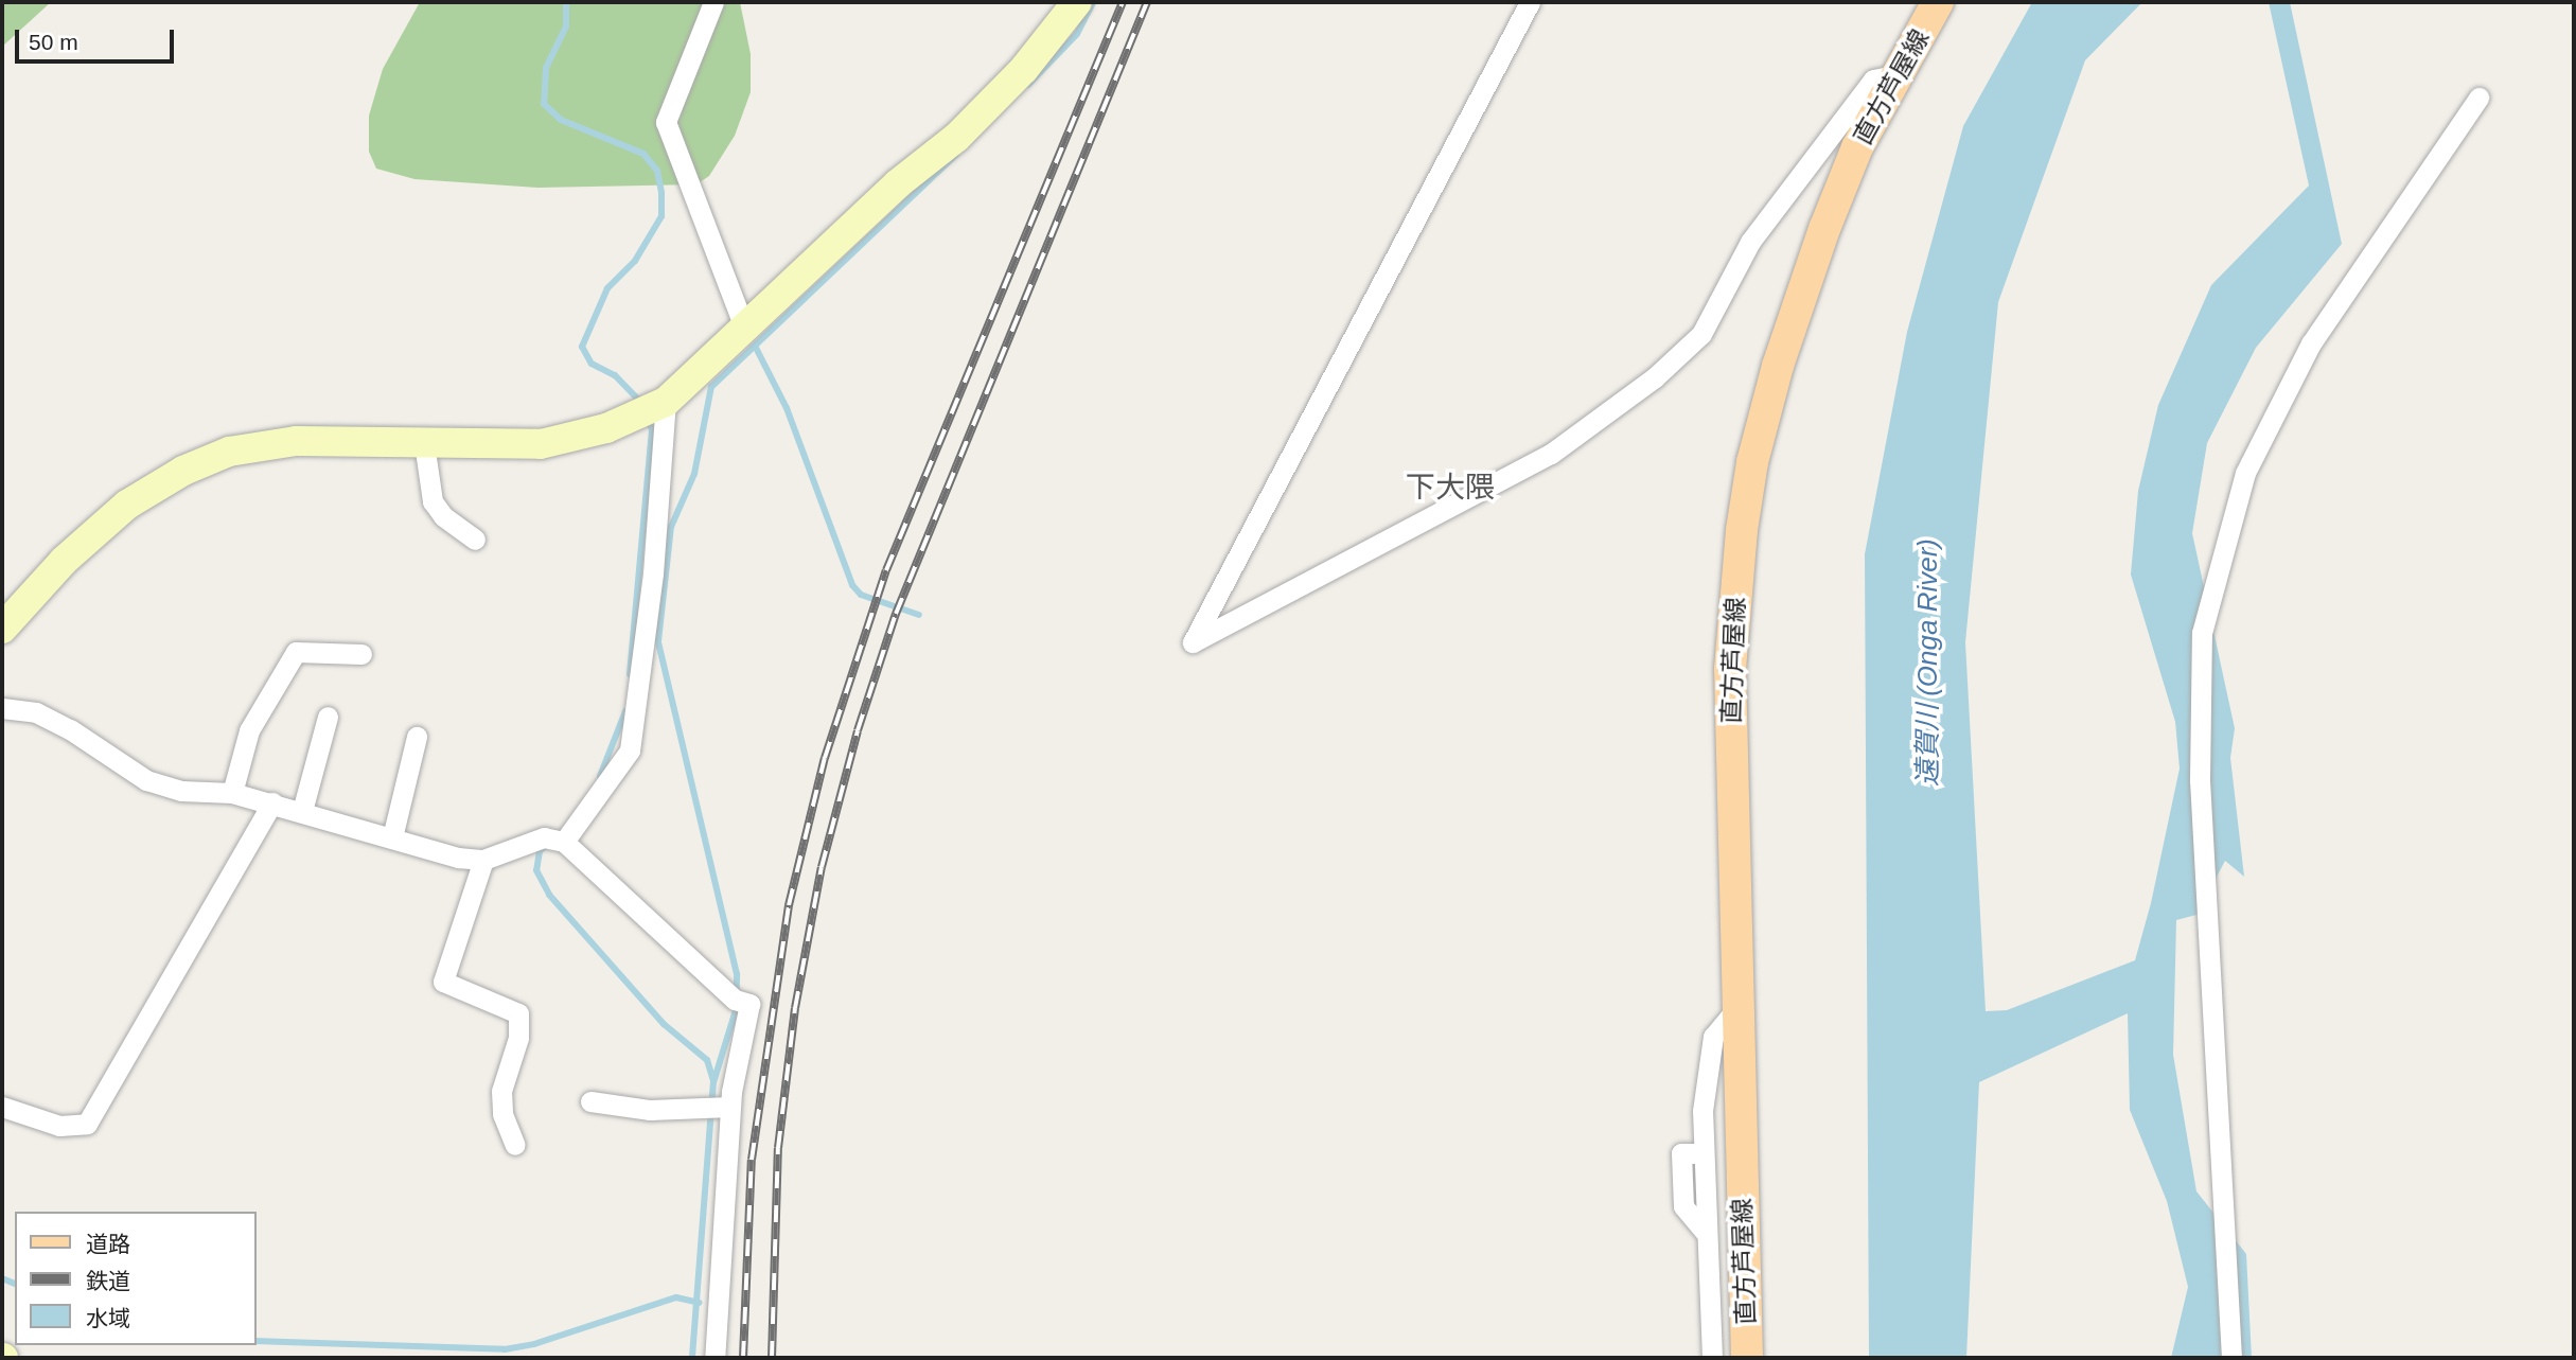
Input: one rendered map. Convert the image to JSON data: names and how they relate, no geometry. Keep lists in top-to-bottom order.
{
  "streets": {
    "main road": ["直方芦屋線"]
  },
  "districts": ["下大隈"],
  "water": ["遠賀川 (Onga River)"],
  "legend": ["道路", "鉄道", "水域"],
  "scale_bar": "50 m"
}
